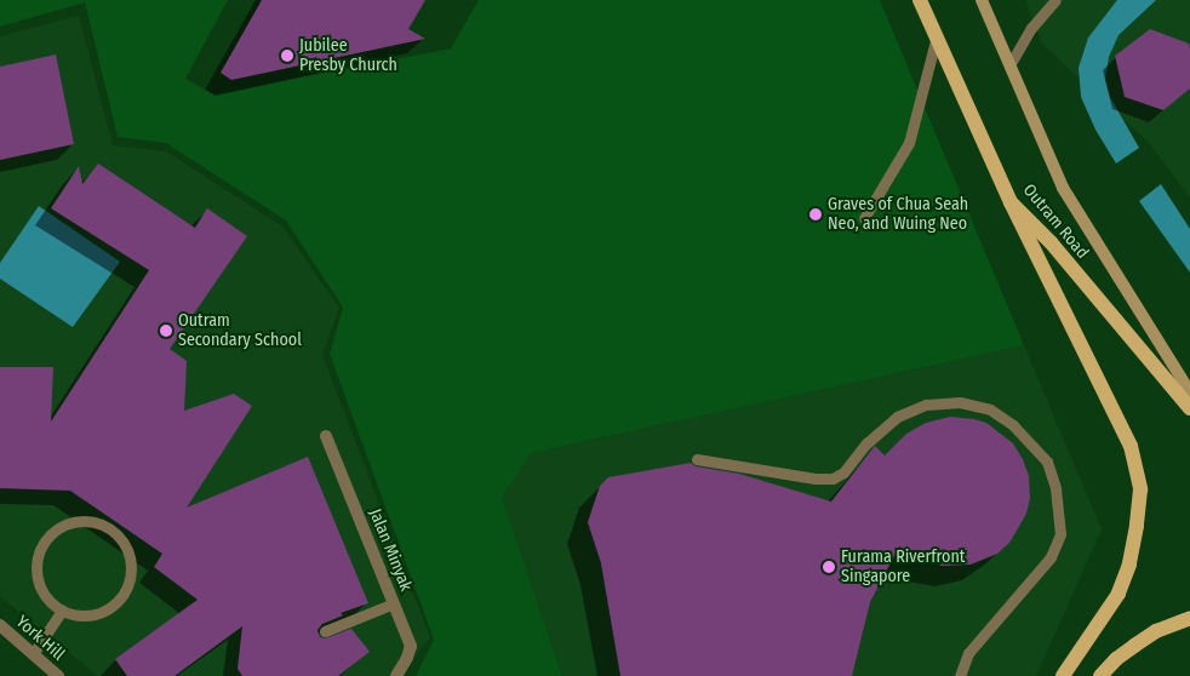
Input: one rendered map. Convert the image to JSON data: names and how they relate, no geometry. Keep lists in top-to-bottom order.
{
  "streets": {
    "main road": ["Outram Road"],
    "street": ["Jalan Minyak", "York Hill"]
  },
  "places": [
    "Jubilee Presby Church",
    "Graves of Chua Seah Neo, and Wuing Neo",
    "Outram Secondary School",
    "Furama Riverfront Singapore"
  ]
}
